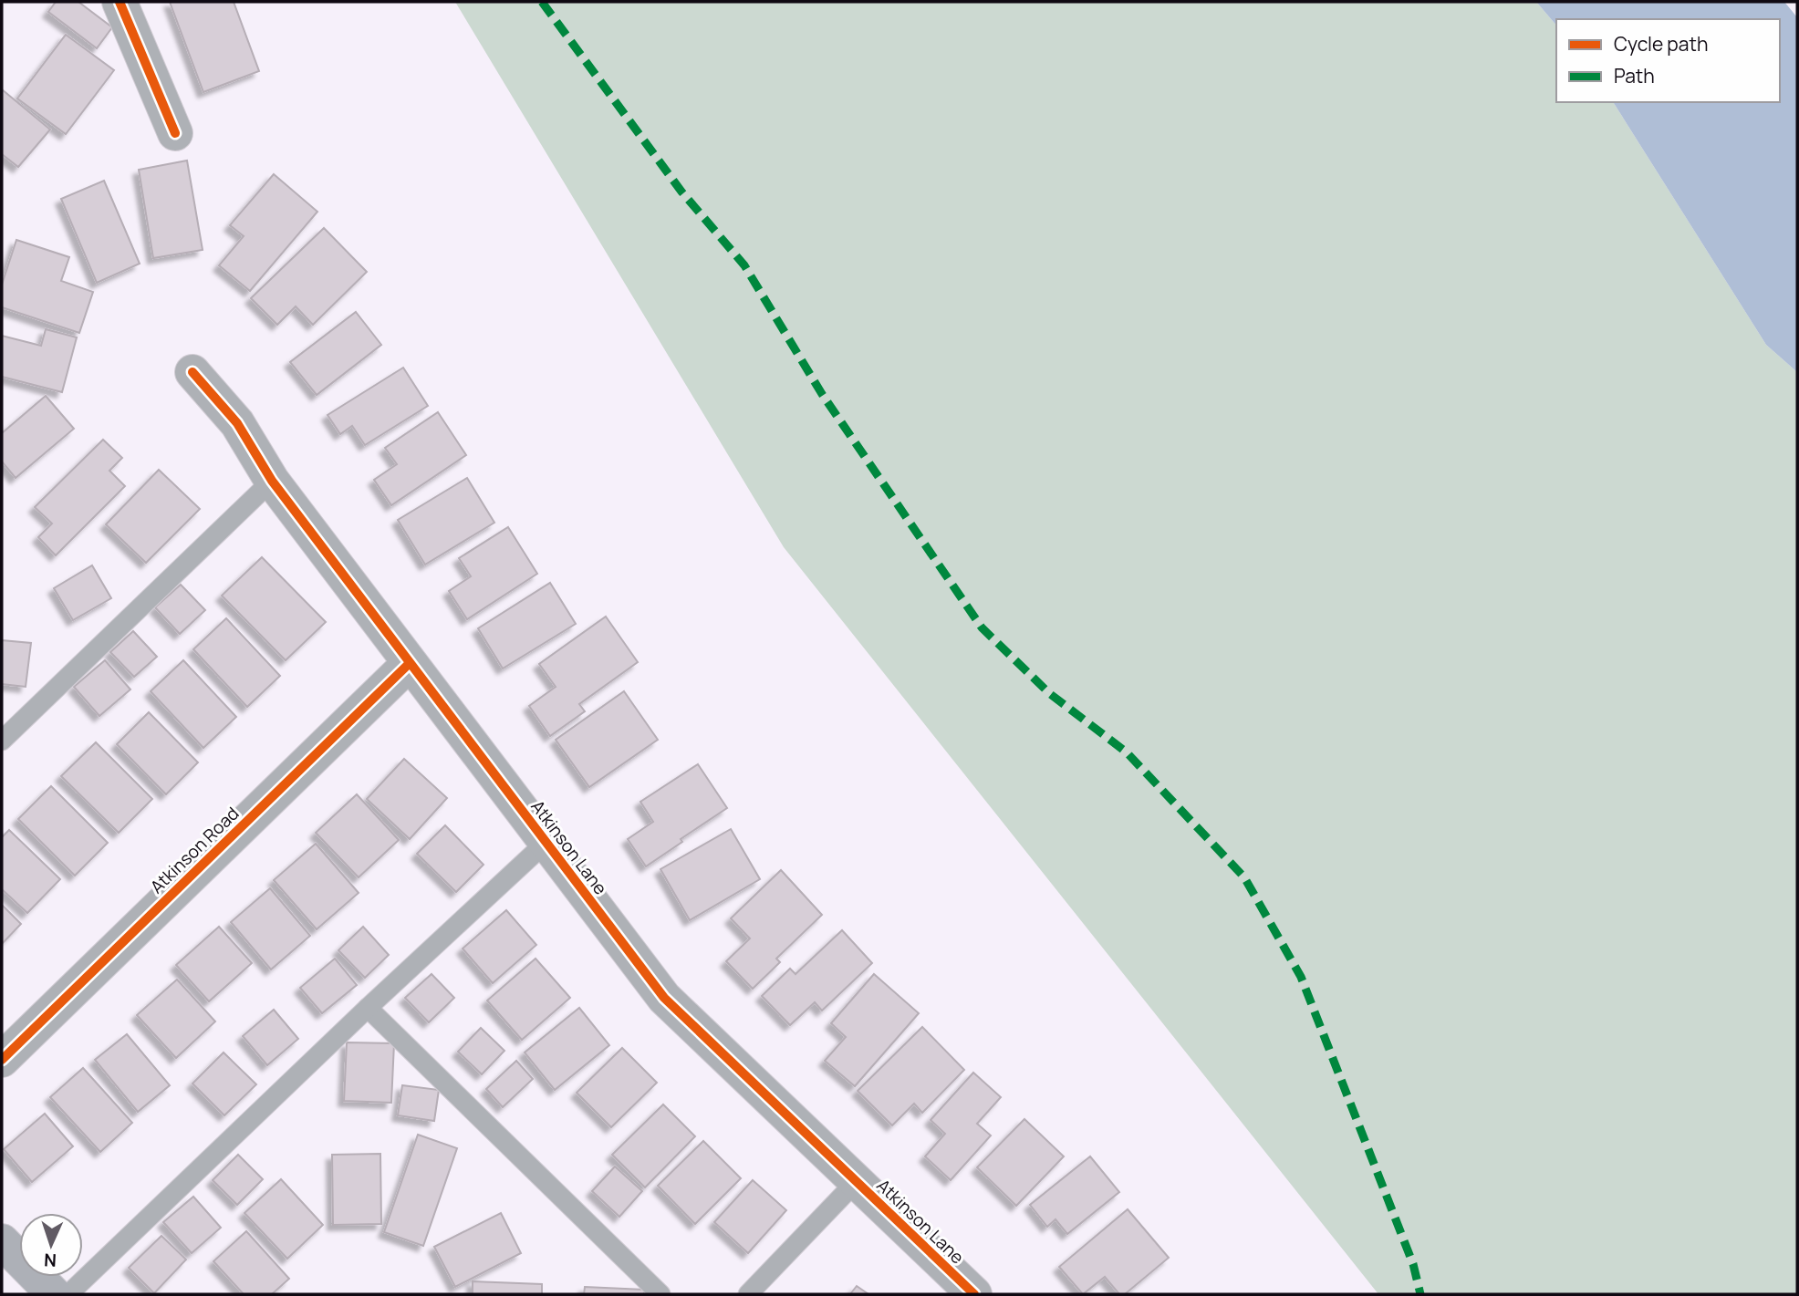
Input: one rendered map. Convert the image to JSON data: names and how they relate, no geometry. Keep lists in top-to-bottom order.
{
  "streets": {
    "street": ["Atkinson Lane", "Atkinson Road"]
  },
  "crossings": [
    ["Atkinson Lane", "Atkinson Road"]
  ],
  "legend": ["Cycle path", "Path"],
  "north": "bottom"
}
